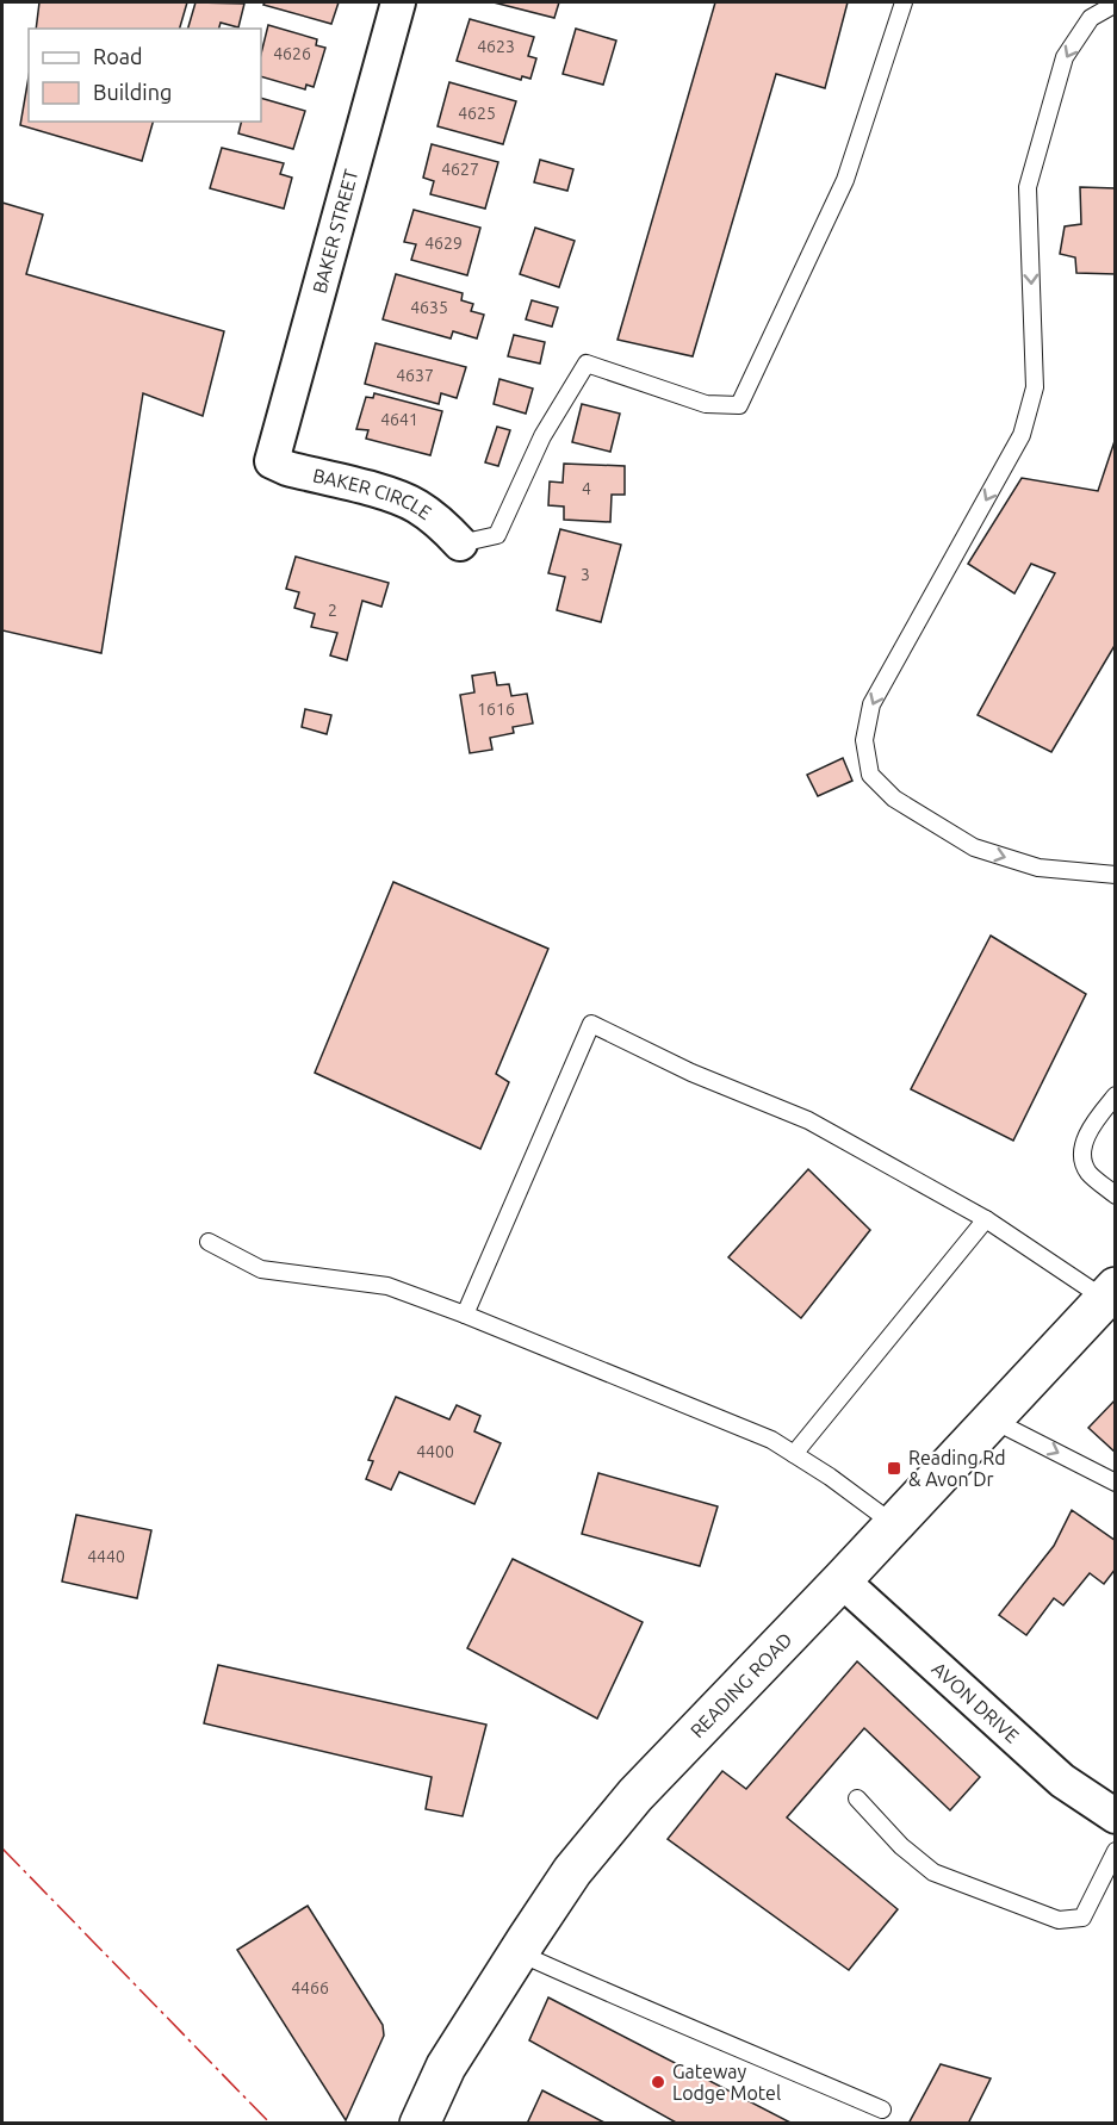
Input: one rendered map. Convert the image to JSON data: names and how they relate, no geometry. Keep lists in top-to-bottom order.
{
  "streets": {
    "main road": ["READING ROAD"],
    "street": ["BAKER STREET", "BAKER CIRCLE", "AVON DRIVE"]
  },
  "crossings": [
    ["BAKER STREET", "BAKER CIRCLE"],
    ["READING ROAD", "AVON DRIVE"]
  ],
  "places": {
    "transit": ["Reading Rd & Avon Dr"],
    "other": ["Gateway Lodge Motel"]
  },
  "house_numbers": [
    "4623",
    "4626",
    "4625",
    "4627",
    "4629",
    "4635",
    "4637",
    "4641",
    "4",
    "3",
    "2",
    "1616",
    "4400",
    "4440",
    "4466"
  ],
  "legend": ["Road", "Building"]
}
